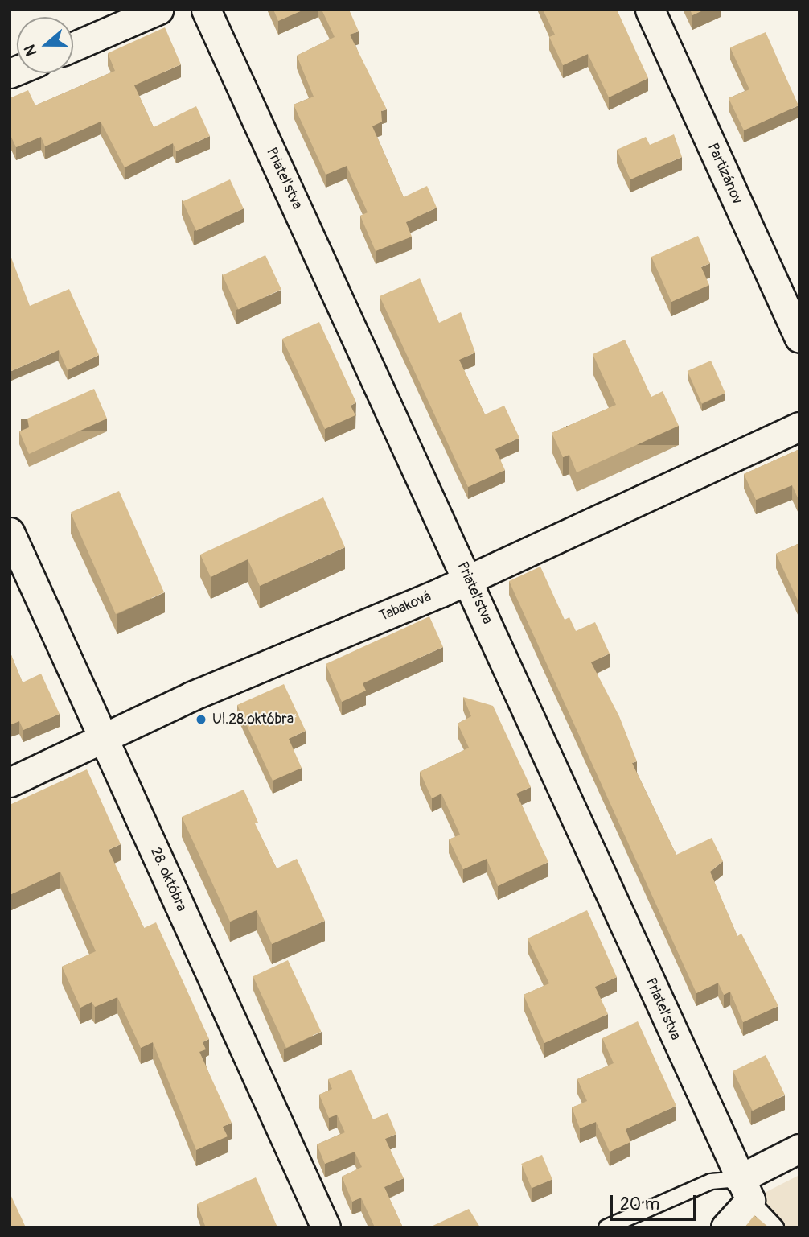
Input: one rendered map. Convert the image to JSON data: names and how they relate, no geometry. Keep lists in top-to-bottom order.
{
  "streets": {
    "street": [
      "Partizánov",
      "Priateľstva",
      "Tabaková",
      "28. októbra"
    ]
  },
  "crossings": [
    ["Priateľstva", "Tabaková"],
    ["Tabaková", "28. októbra"]
  ],
  "places": ["Ul.28.októbra"],
  "scale_bar": "20 m",
  "north": "left"
}
